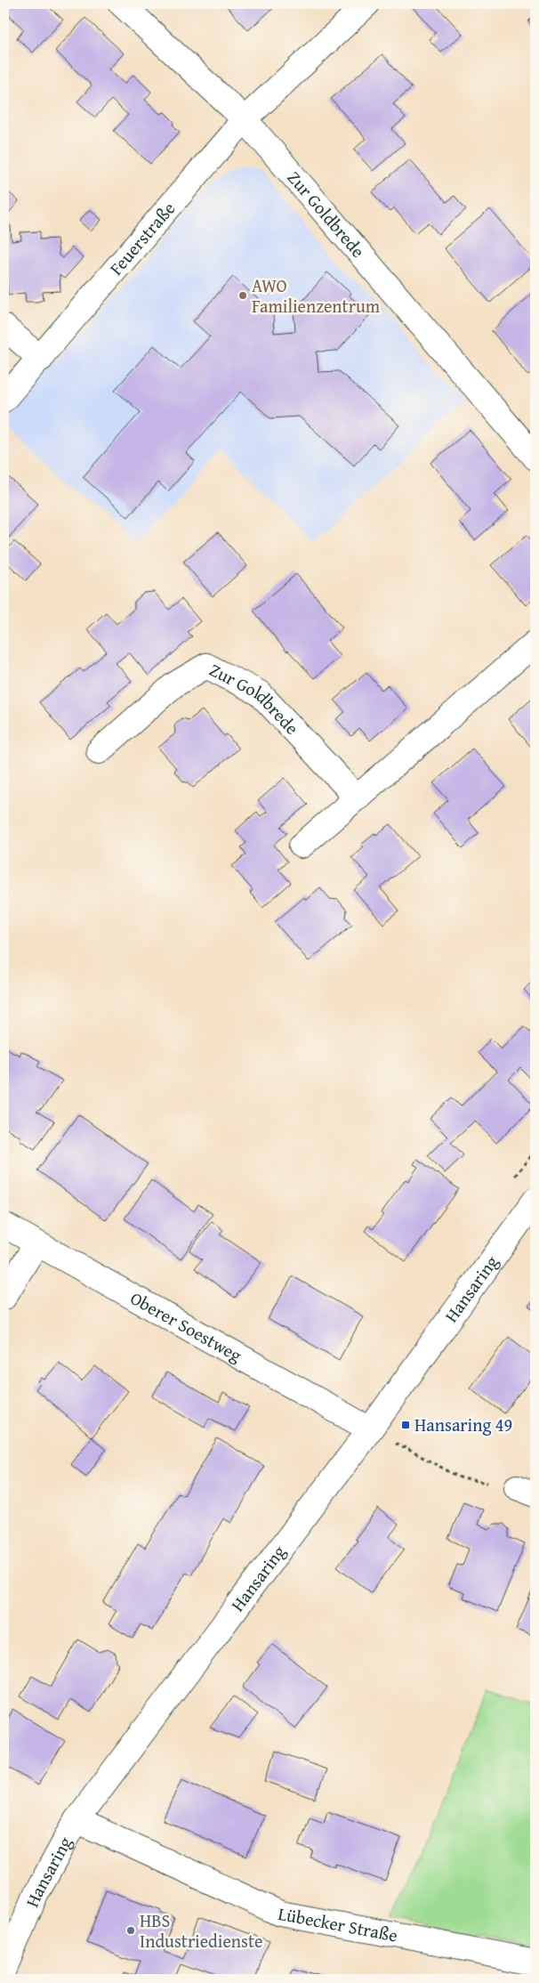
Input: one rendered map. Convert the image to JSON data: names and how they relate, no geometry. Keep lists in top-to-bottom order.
{
  "streets": {
    "street": [
      "Zur Goldbrede",
      "Feuerstraße",
      "Hansaring",
      "Oberer Soestweg",
      "Lübecker Straße"
    ]
  },
  "crossings": [
    ["Zur Goldbrede", "Feuerstraße"],
    ["Hansaring", "Oberer Soestweg"],
    ["Hansaring", "Lübecker Straße"]
  ],
  "places": {
    "other": ["AWO Familienzentrum", "HBS Industriedienste"],
    "transit": ["Hansaring 49"]
  }
}
